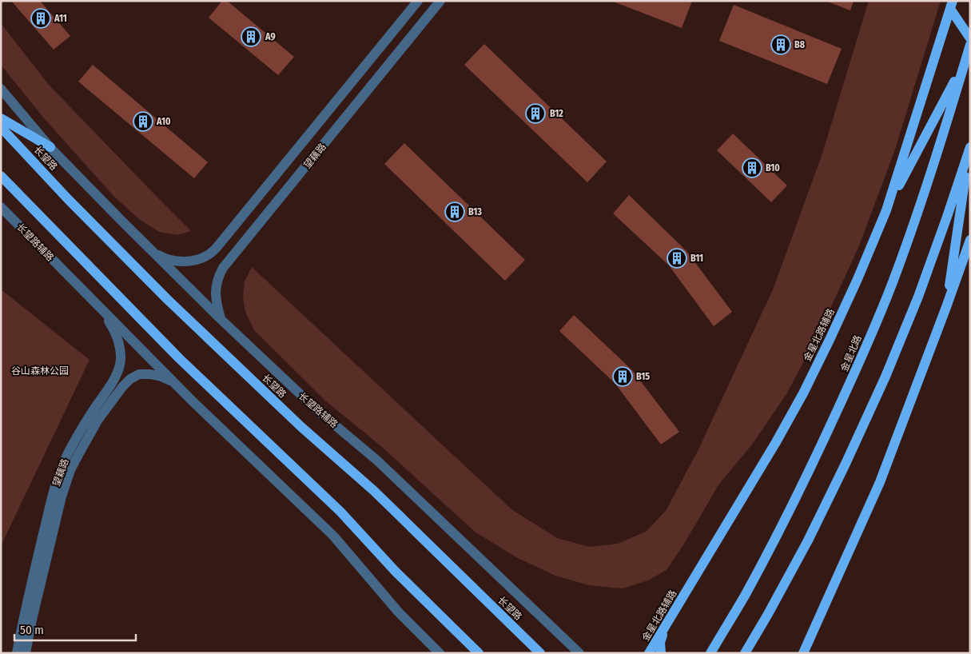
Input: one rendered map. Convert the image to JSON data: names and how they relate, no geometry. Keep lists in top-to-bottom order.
{
  "streets": {
    "main road": ["长望路", "金星北路辅路", "金星北路"],
    "street": ["望藕路", "长望路辅路"]
  },
  "crossings": [
    ["望藕路", "长望路辅路"]
  ],
  "parks": ["谷山森林公园"],
  "places": {
    "building": [
      "A11",
      "A9",
      "B8",
      "B12",
      "A10",
      "B10",
      "B13",
      "B11",
      "B15"
    ]
  },
  "scale_bar": "50 m"
}
